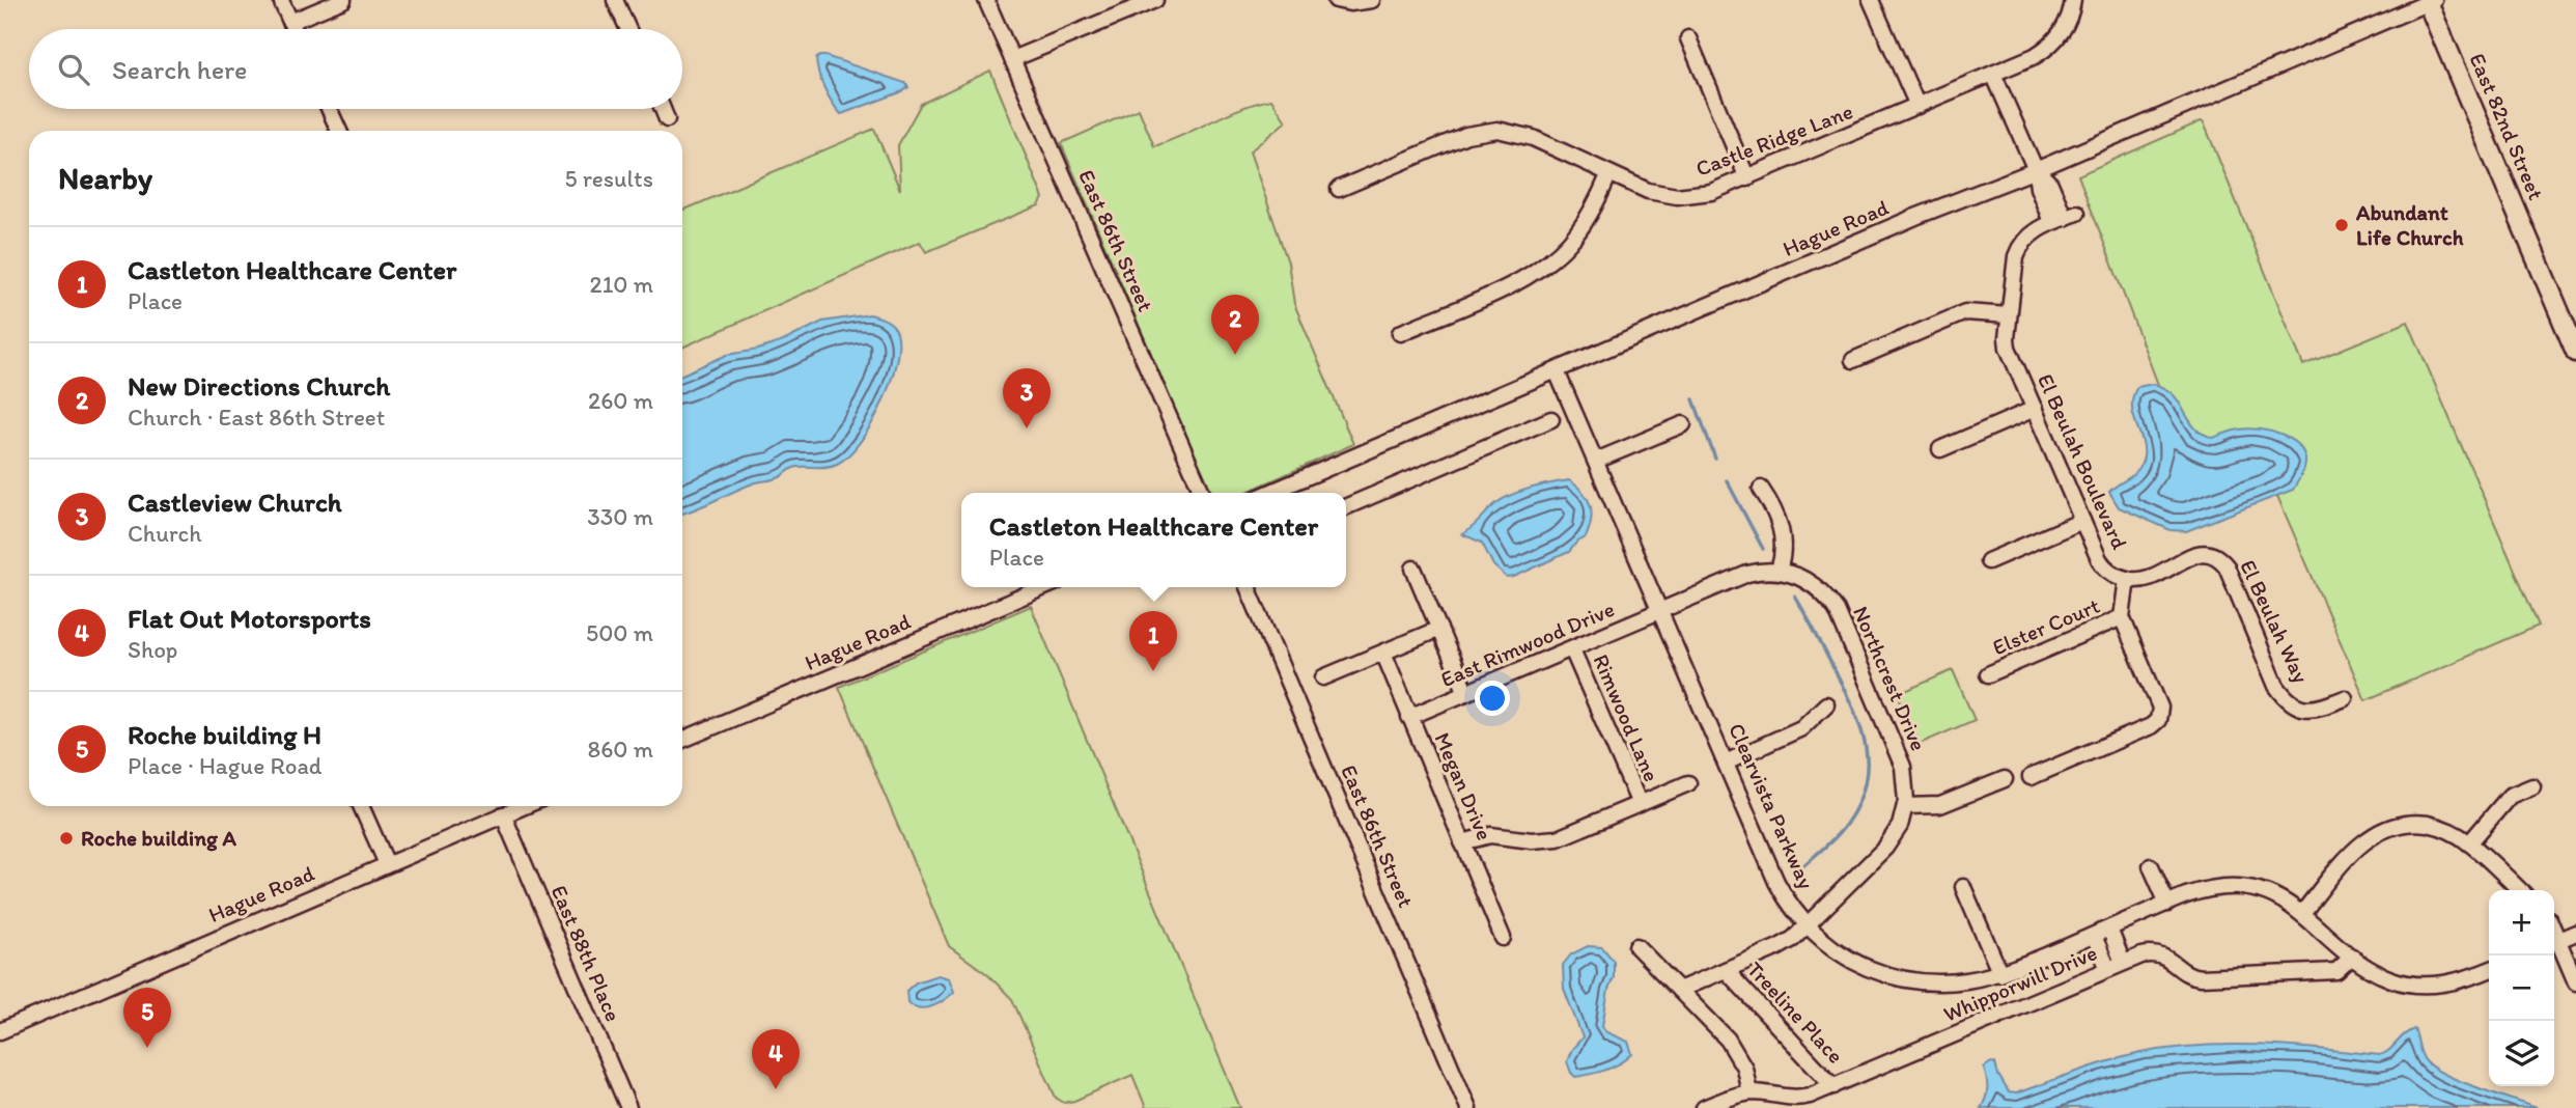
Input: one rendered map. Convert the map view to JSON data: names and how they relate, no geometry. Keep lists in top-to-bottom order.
{
  "streets": {
    "main road": ["East 82nd Street"],
    "street": [
      "Castle Ridge Lane",
      "Hague Road",
      "East 86th Street",
      "El Beulah Boulevard",
      "El Beulah Way",
      "Elster Court",
      "East Rimwood Drive",
      "Northcrest Drive",
      "Rimwood Lane",
      "Megan Drive",
      "Clearvista Parkway",
      "East 88th Place",
      "Whipporwill Drive",
      "Treeline Place"
    ]
  },
  "crossings": [
    ["East 82nd Street", "Hague Road"],
    ["Castle Ridge Lane", "El Beulah Boulevard"],
    ["Hague Road", "El Beulah Boulevard"],
    ["Hague Road", "Clearvista Parkway"],
    ["Hague Road", "East 88th Place"],
    ["El Beulah Boulevard", "El Beulah Way"],
    ["El Beulah Boulevard", "Elster Court"],
    ["East Rimwood Drive", "Northcrest Drive"],
    ["East Rimwood Drive", "Rimwood Lane"],
    ["East Rimwood Drive", "Megan Drive"],
    ["East Rimwood Drive", "Clearvista Parkway"],
    ["Northcrest Drive", "Clearvista Parkway"],
    ["Northcrest Drive", "Treeline Place"],
    ["Clearvista Parkway", "Whipporwill Drive"],
    ["Whipporwill Drive", "Treeline Place"]
  ],
  "places": ["Abundant Life Church", "Roche building A"],
  "page": {
    "search": "Search here",
    "heading": ["Nearby", "5 results"],
    "list": [
      {
        "mark": "1",
        "name": "Castleton Healthcare Center",
        "note": "Place",
        "value": "210 m"
      },
      {
        "mark": "2",
        "name": "New Directions Church",
        "note": "Church · East 86th Street",
        "value": "260 m"
      },
      {
        "mark": "3",
        "name": "Castleview Church",
        "note": "Church",
        "value": "330 m"
      },
      {
        "mark": "4",
        "name": "Flat Out Motorsports",
        "note": "Shop",
        "value": "500 m"
      },
      {
        "mark": "5",
        "name": "Roche building H",
        "note": "Place · Hague Road",
        "value": "860 m"
      }
    ],
    "pins": [
      "2",
      "3",
      "1",
      "5",
      "4"
    ],
    "popup": ["Castleton Healthcare Center", "Place"],
    "map_buttons": ["+", "−"]
  }
}
